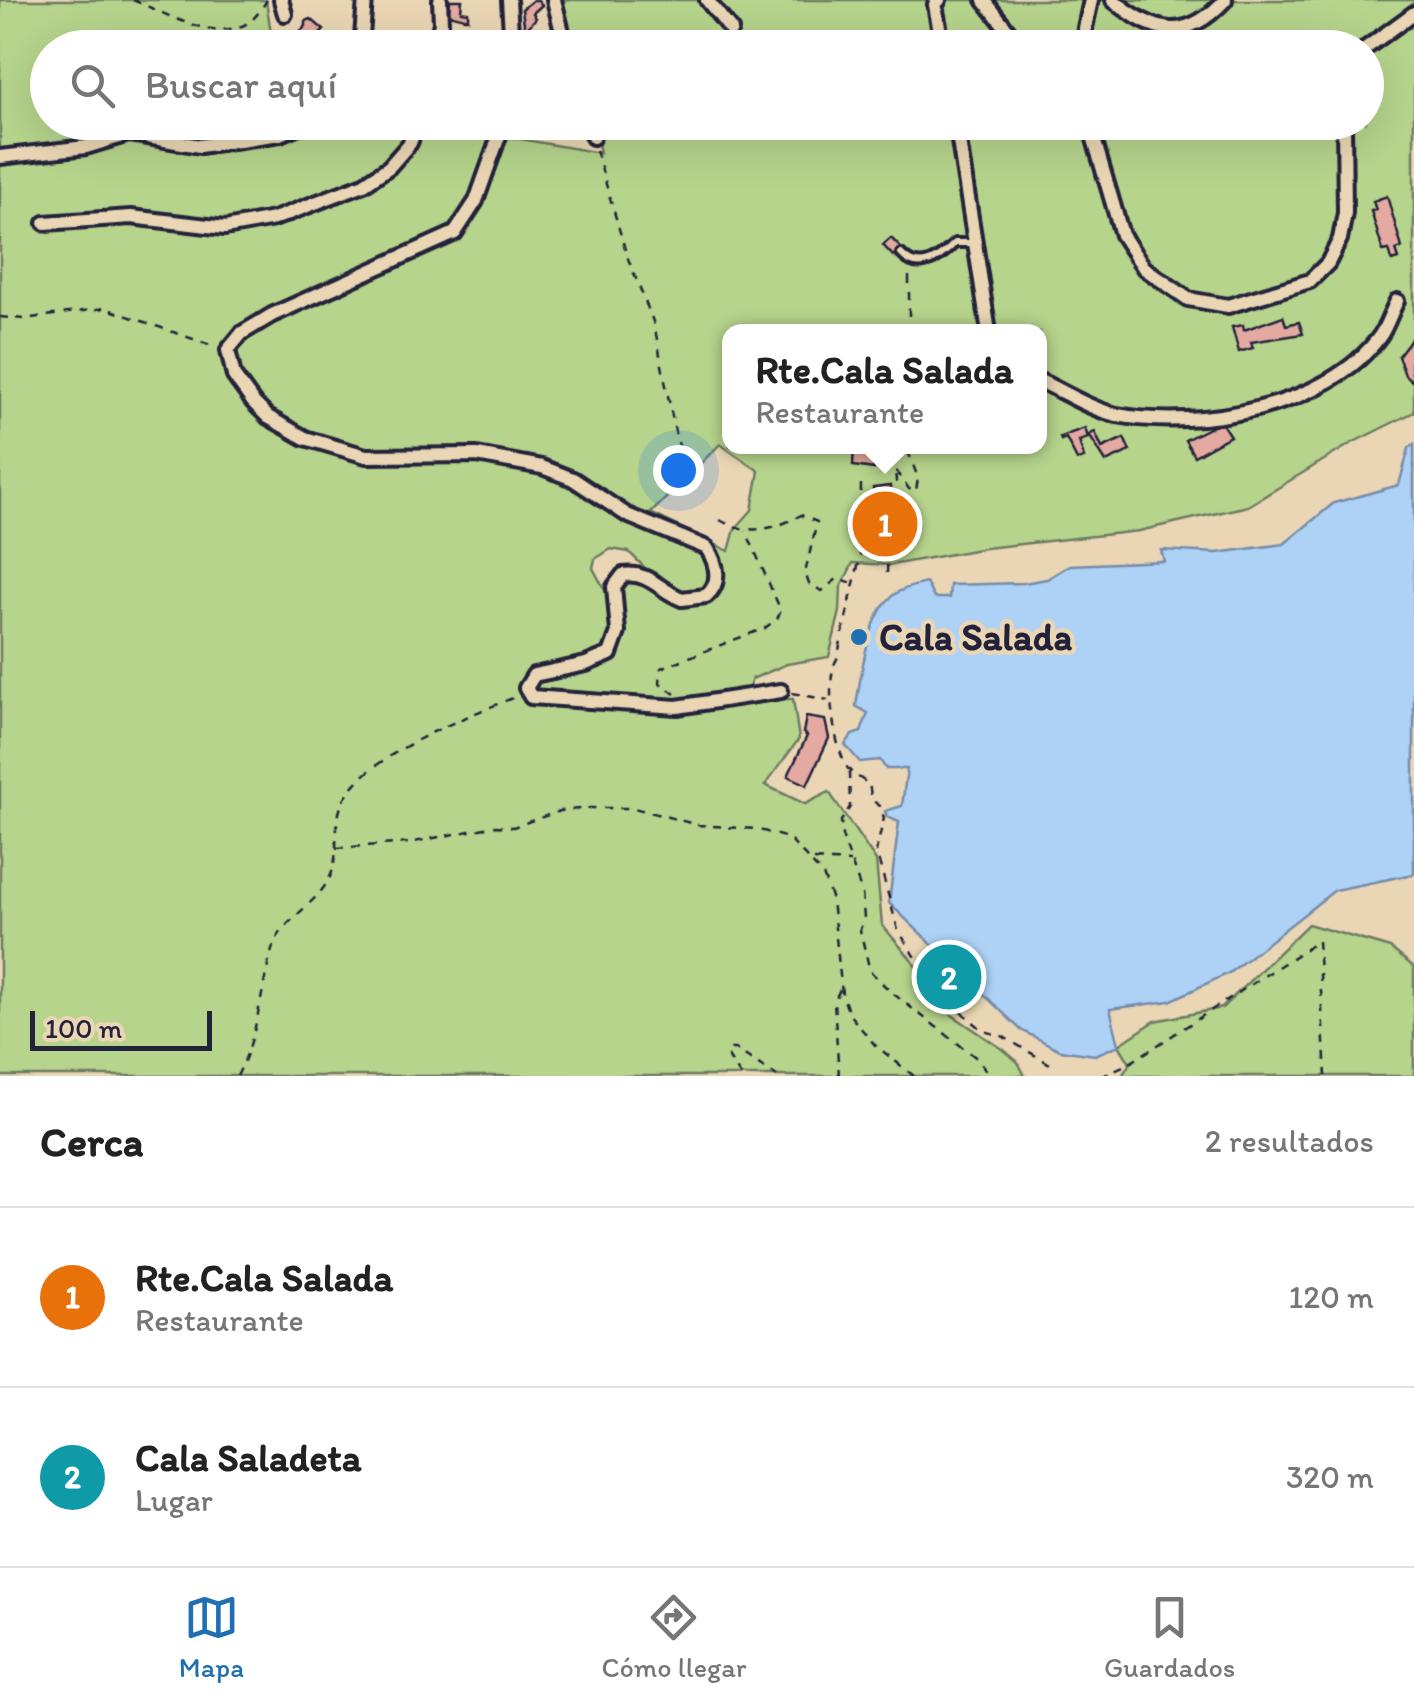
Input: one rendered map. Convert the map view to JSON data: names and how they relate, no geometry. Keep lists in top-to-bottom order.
{
  "places": ["Cala Salada"],
  "scale_bar": "100 m",
  "page": {
    "search": "Buscar aquí",
    "popup": ["Rte.Cala Salada", "Restaurante"],
    "pins": ["1", "2"],
    "scale": "100 m",
    "heading": ["Cerca", "2 resultados"],
    "list": [
      {
        "mark": "1",
        "name": "Rte.Cala Salada",
        "note": "Restaurante",
        "value": "120 m"
      },
      {
        "mark": "2",
        "name": "Cala Saladeta",
        "note": "Lugar",
        "value": "320 m"
      }
    ],
    "nav": ["Mapa", "Cómo llegar", "Guardados"]
  }
}
